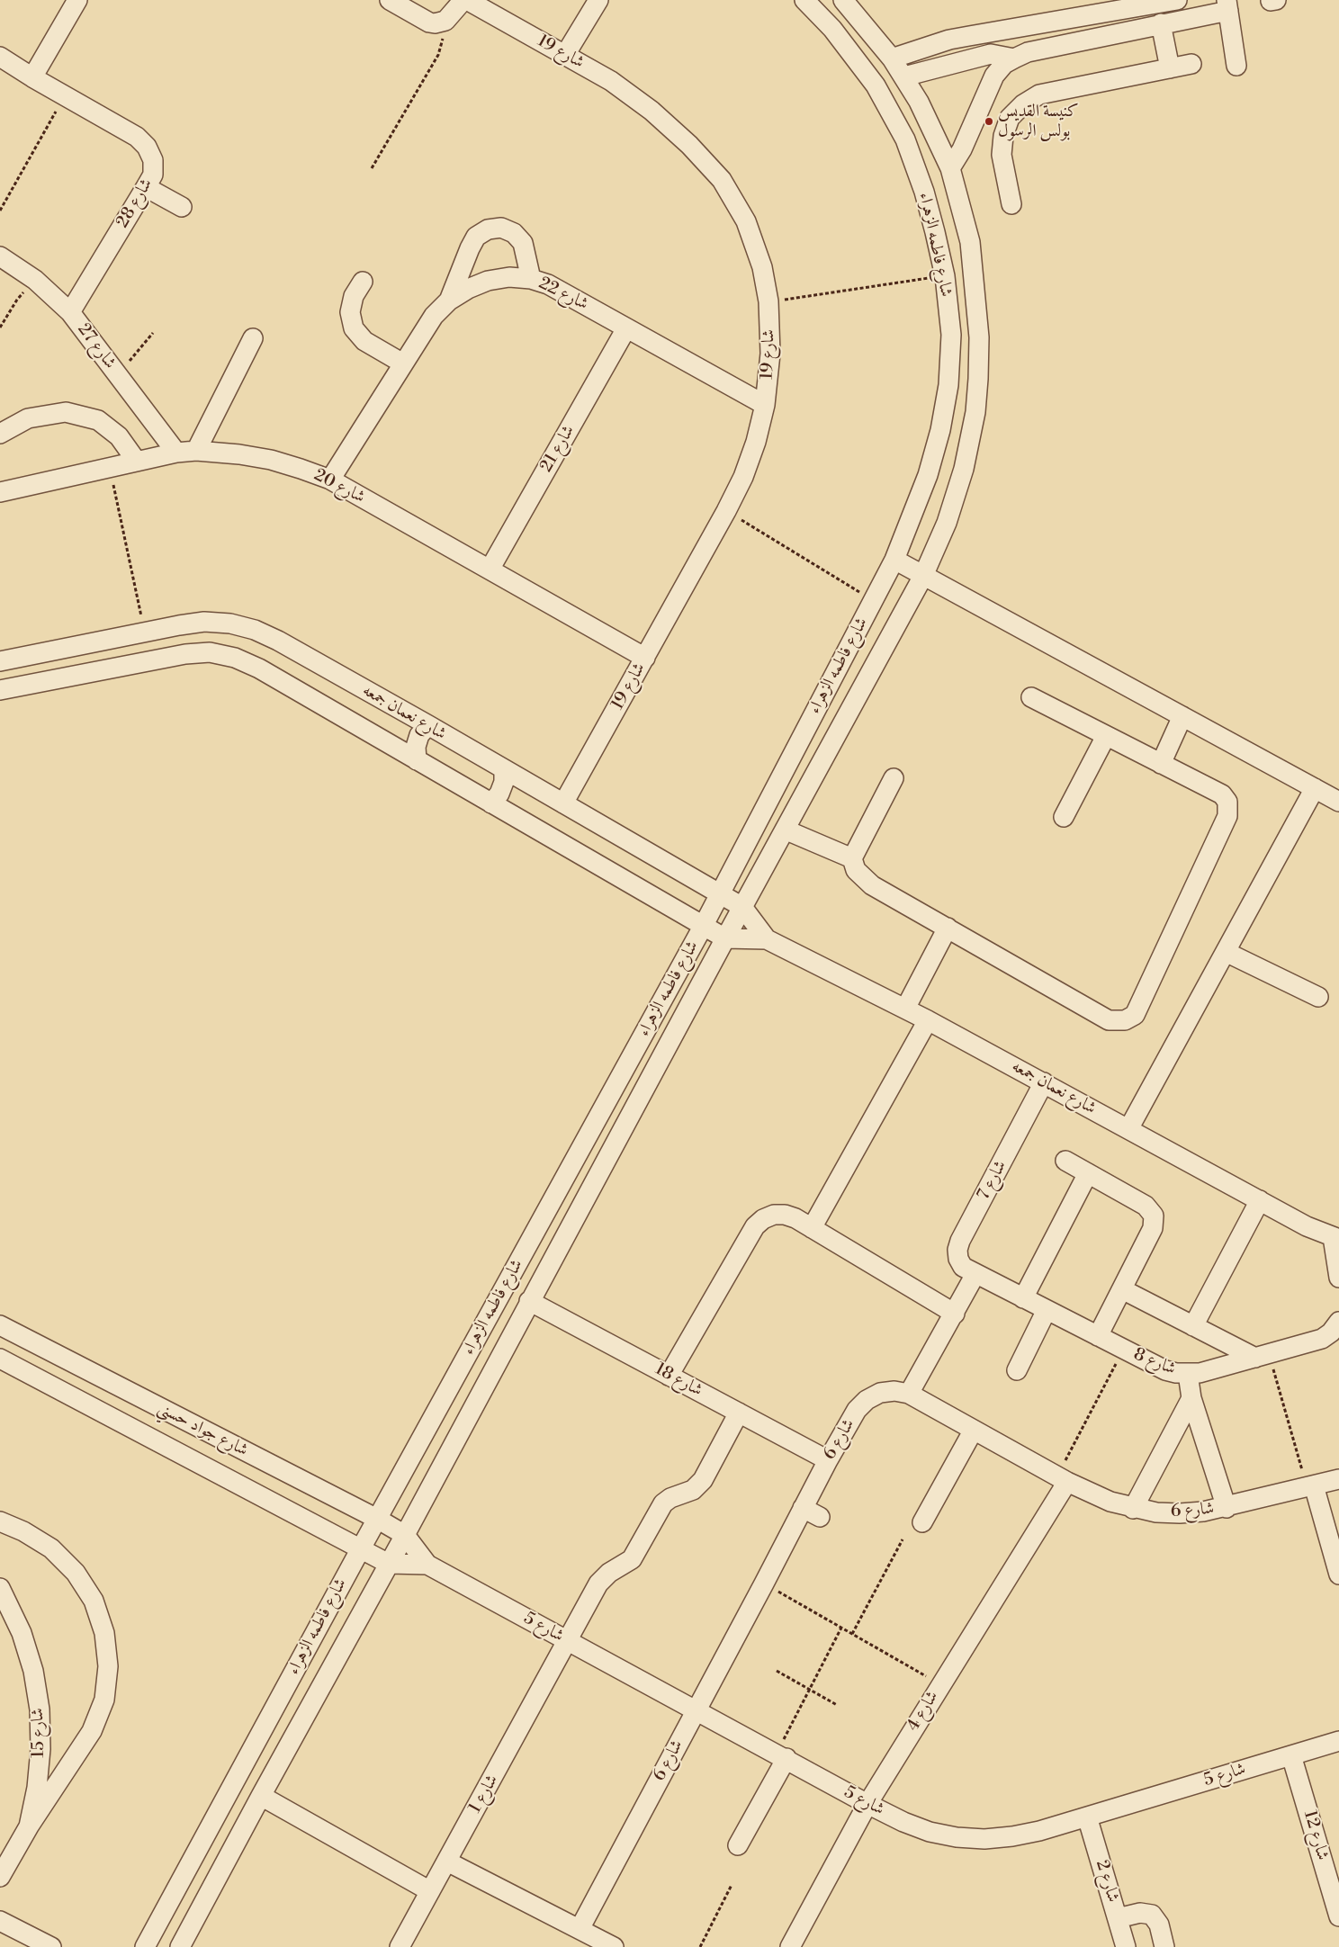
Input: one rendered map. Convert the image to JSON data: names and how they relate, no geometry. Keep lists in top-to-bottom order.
{
  "streets": {
    "street": [
      "شارع 19",
      "شارع 28",
      "شارع فاطمه الزهراء",
      "شارع 22",
      "شارع 27",
      "شارع 21",
      "شارع 20",
      "شارع نعمان جمعه",
      "شارع 7",
      "شارع 8",
      "شارع 18",
      "شارع جواد حسني",
      "شارع 6",
      "شارع 5",
      "شارع 4",
      "شارع 15",
      "شارع 1",
      "شارع 12",
      "شارع 2"
    ]
  },
  "crossings": [
    ["شارع 19", "شارع 22"],
    ["شارع 19", "شارع 20"],
    ["شارع 19", "شارع نعمان جمعه"],
    ["شارع 28", "شارع 27"],
    ["شارع فاطمه الزهراء", "شارع نعمان جمعه"],
    ["شارع فاطمه الزهراء", "شارع 18"],
    ["شارع فاطمه الزهراء", "شارع جواد حسني"],
    ["شارع فاطمه الزهراء", "شارع 5"],
    ["شارع 22", "شارع 21"],
    ["شارع 22", "شارع 20"],
    ["شارع 27", "شارع 20"],
    ["شارع 21", "شارع 20"],
    ["شارع نعمان جمعه", "شارع 7"],
    ["شارع 7", "شارع 8"],
    ["شارع 18", "شارع 6"],
    ["شارع 18", "شارع 1"],
    ["شارع جواد حسني", "شارع 5"],
    ["شارع 6", "شارع 5"],
    ["شارع 6", "شارع 4"],
    ["شارع 5", "شارع 4"],
    ["شارع 5", "شارع 1"],
    ["شارع 5", "شارع 12"],
    ["شارع 5", "شارع 2"]
  ],
  "places": ["كنيسة القديس بولس الرسول"]
}
